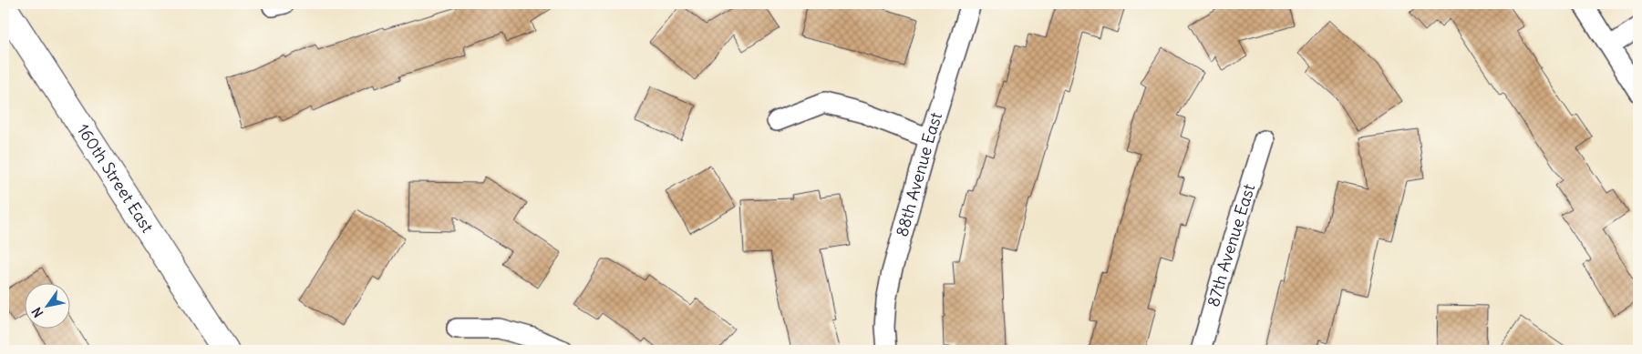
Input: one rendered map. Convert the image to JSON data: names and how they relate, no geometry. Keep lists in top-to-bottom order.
{
  "streets": {
    "main road": ["160th Street East"],
    "street": ["88th Avenue East", "87th Avenue East"]
  },
  "north": "bottom left"
}
